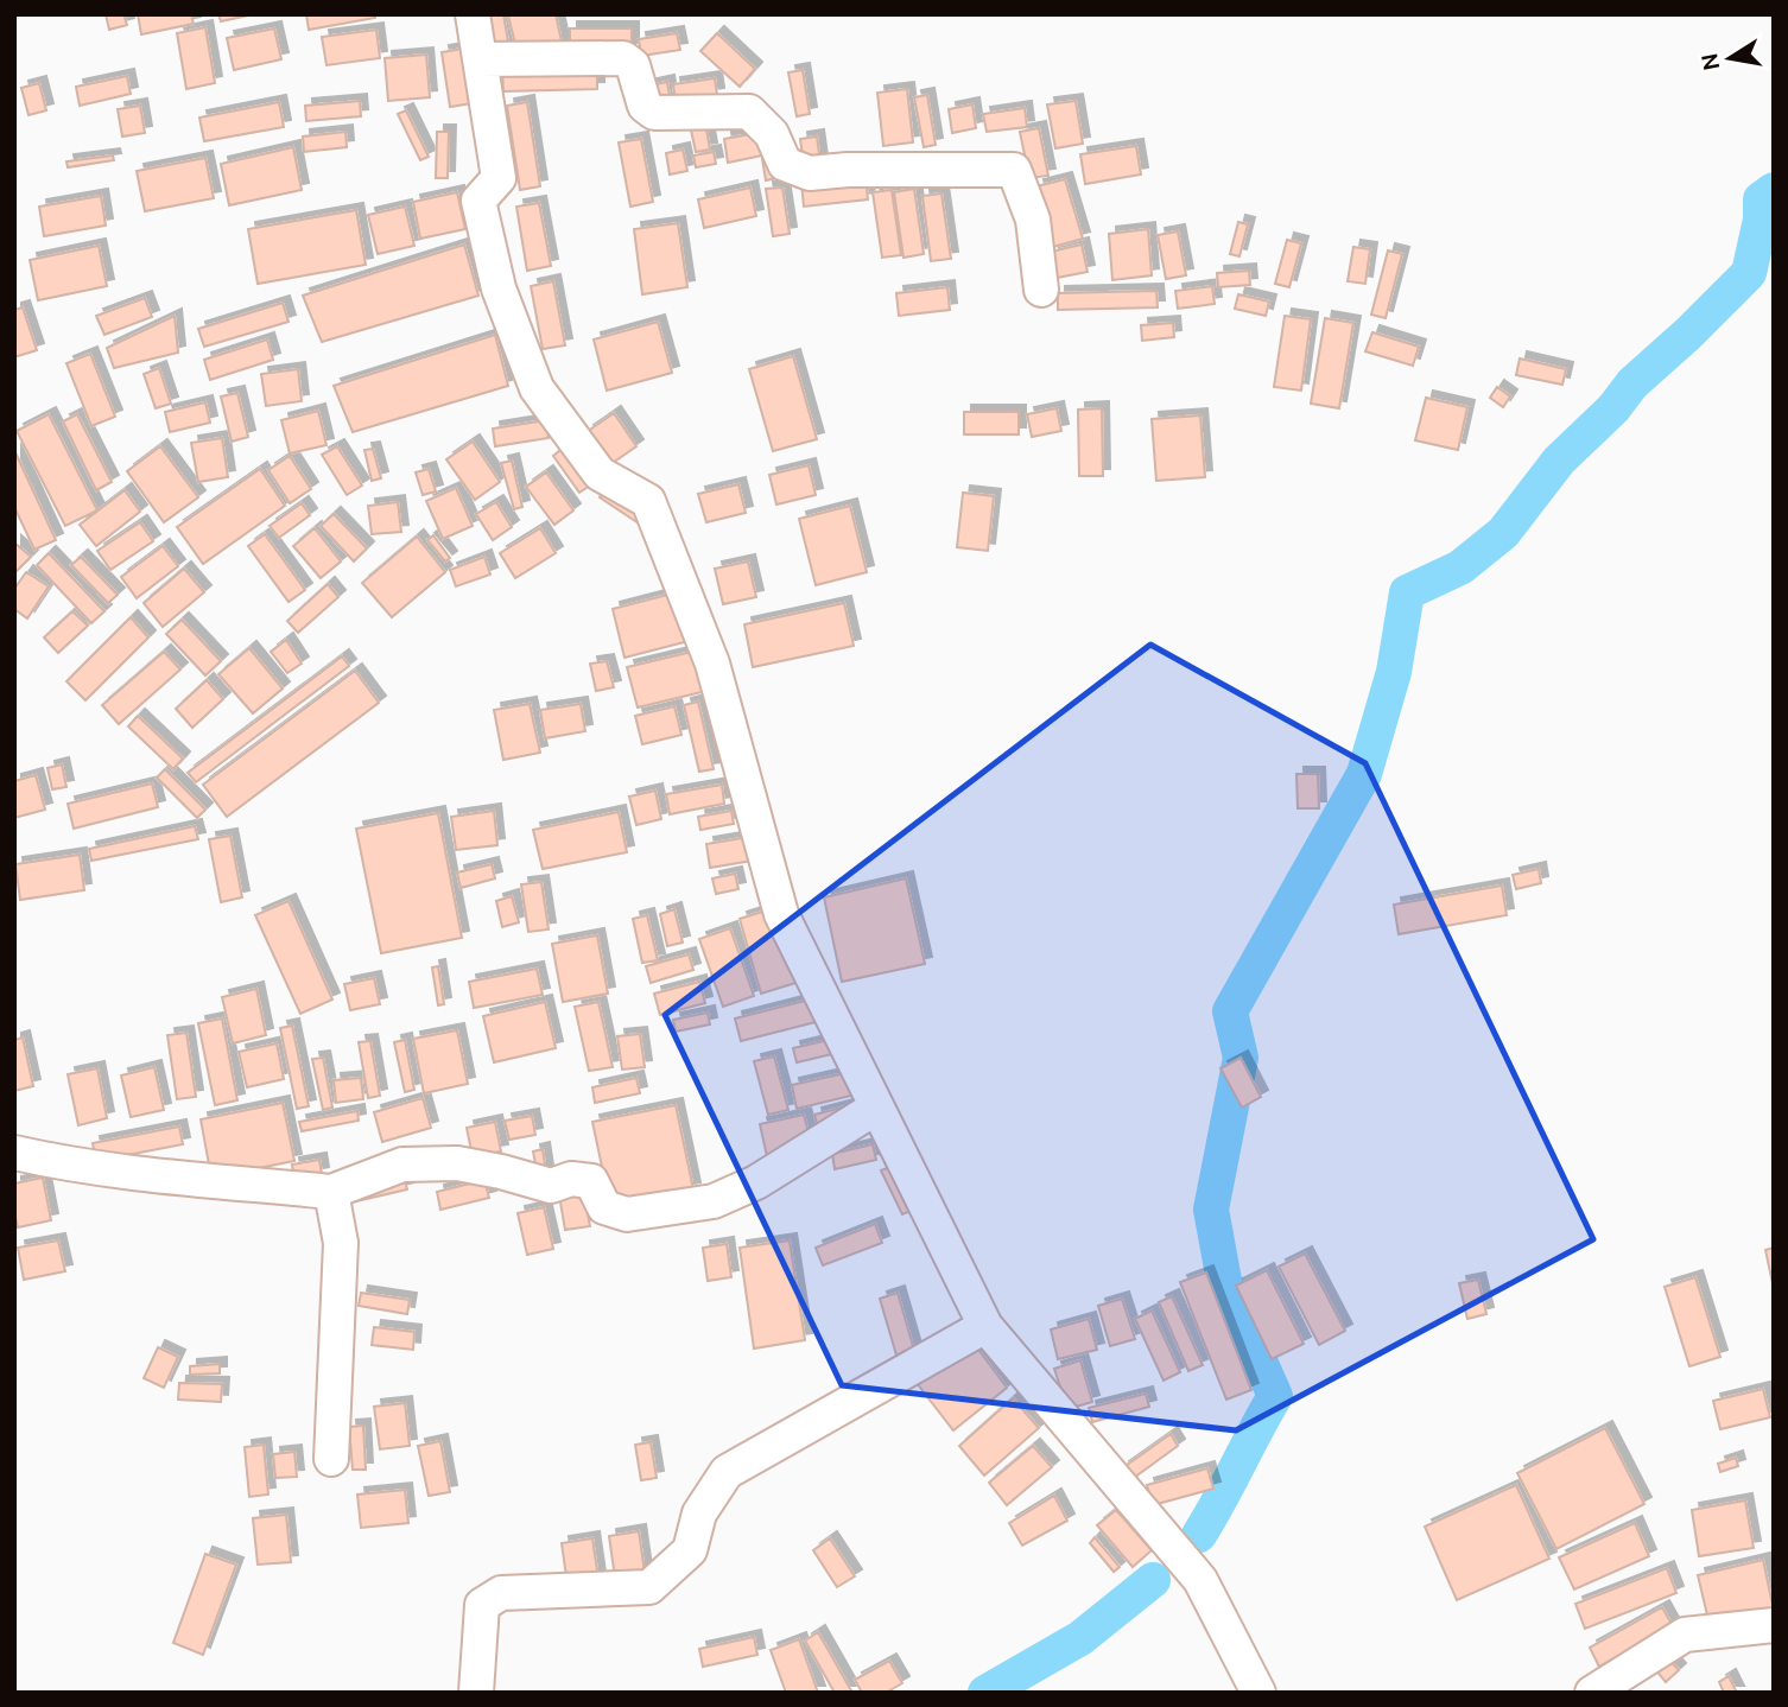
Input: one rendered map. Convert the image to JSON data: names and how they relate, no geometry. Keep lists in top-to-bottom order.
{
  "north": "left"
}
